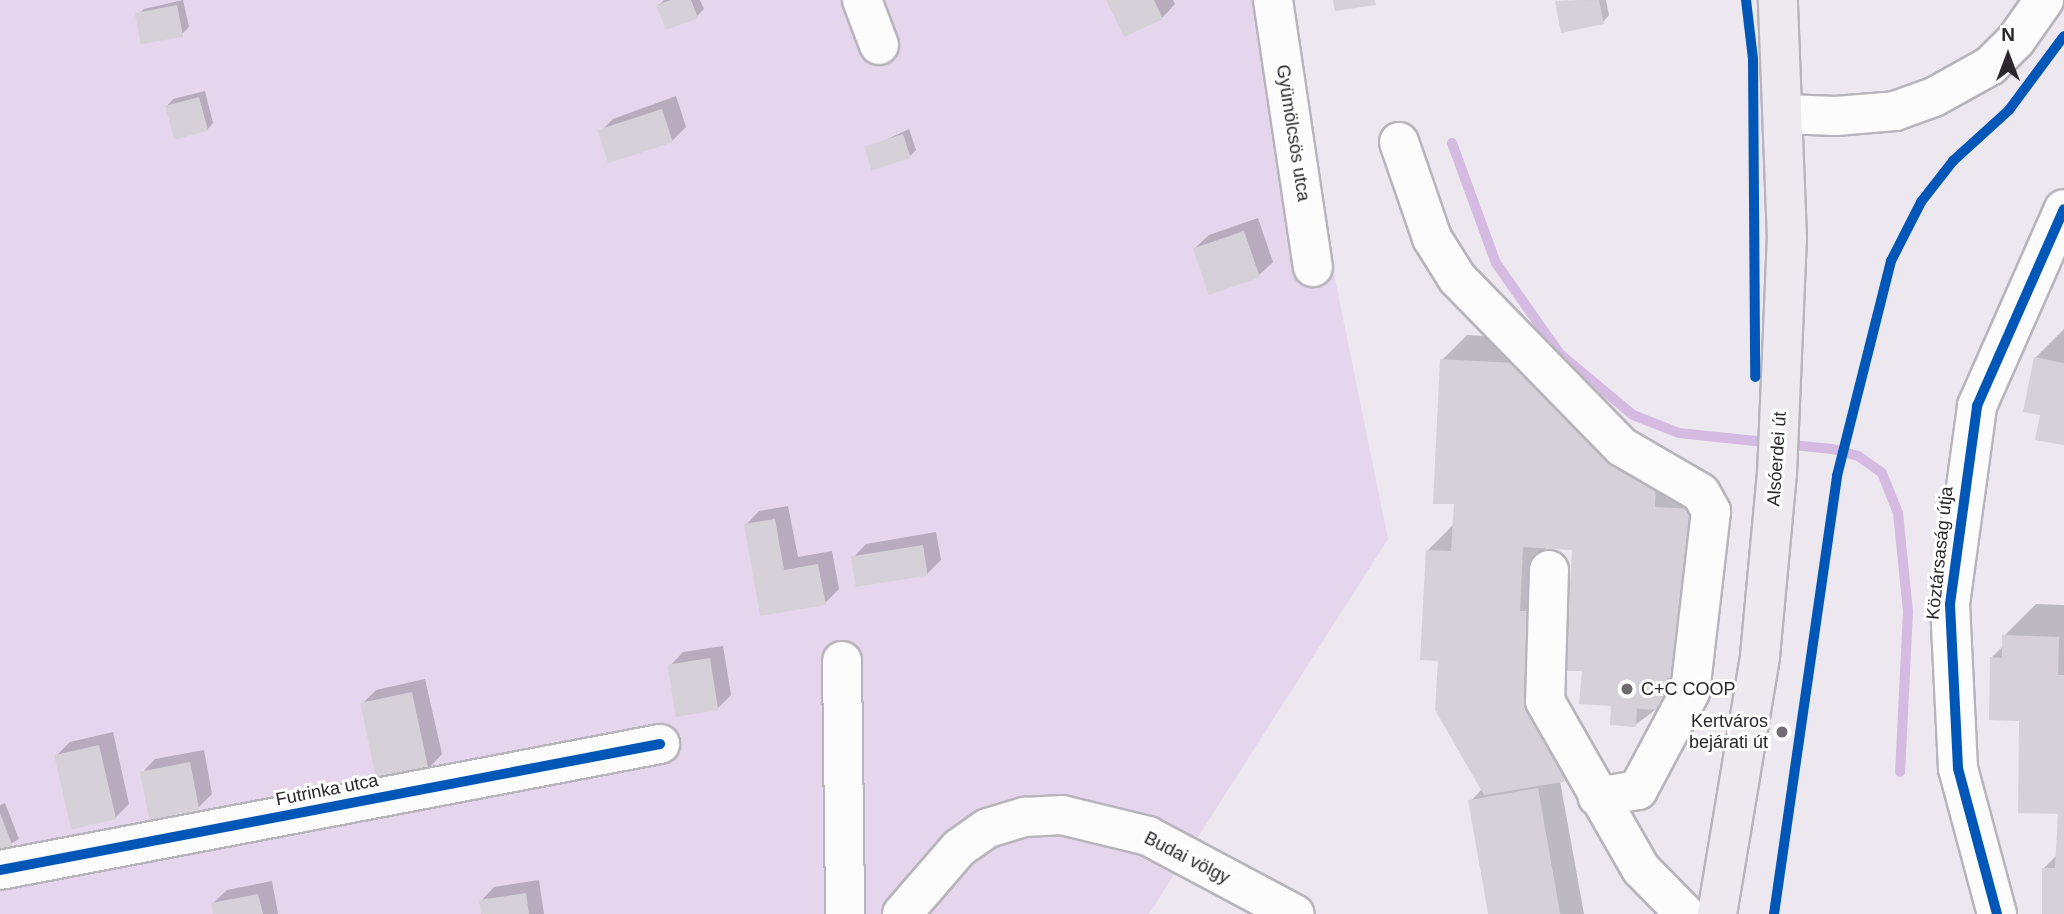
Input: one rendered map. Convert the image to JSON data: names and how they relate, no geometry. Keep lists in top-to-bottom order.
{
  "streets": {
    "main road": ["Alsóerdei út"],
    "street": [
      "Gyümölcsös utca",
      "Köztársaság útja",
      "Futrinka utca",
      "Budai völgy"
    ]
  },
  "places": ["C+C COOP", "Kertváros bejárati út"],
  "north": "top"
}
